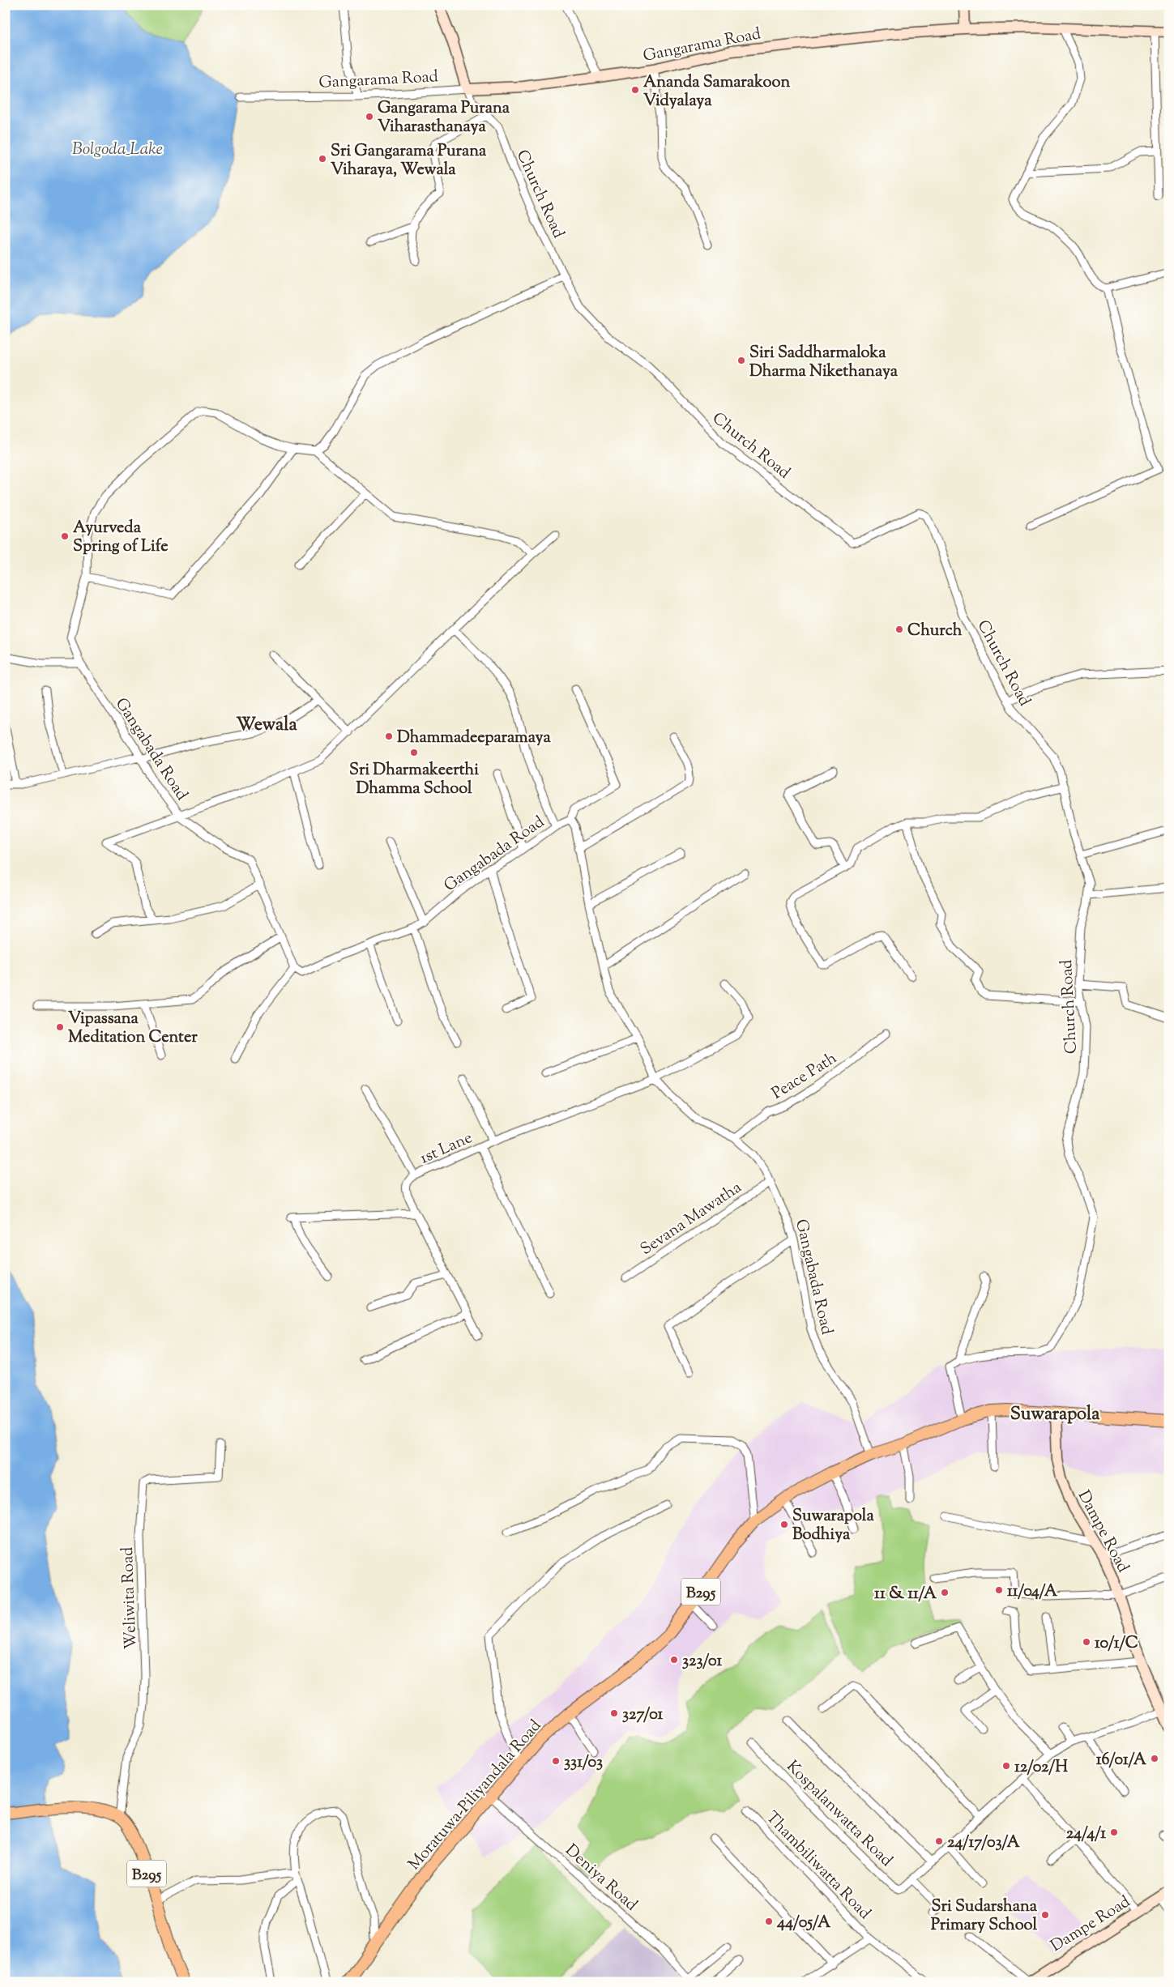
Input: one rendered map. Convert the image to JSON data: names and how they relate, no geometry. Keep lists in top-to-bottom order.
{
  "streets": {
    "main road": ["B295", "Moratuwa-Piliyandala Road"],
    "street": [
      "Gangarama Road",
      "Church Road",
      "Gangabada Road",
      "Peace Path",
      "1st Lane",
      "Sevana Mawatha",
      "Dampe Road",
      "Weliwita Road",
      "Kospalanwatta Road",
      "Thambiliwatta Road",
      "Deniya Road"
    ]
  },
  "crossings": [
    ["Gangarama Road", "Church Road"],
    ["Gangabada Road", "Peace Path"],
    ["Gangabada Road", "1st Lane"],
    ["Gangabada Road", "Sevana Mawatha"],
    ["Gangabada Road", "Moratuwa-Piliyandala Road"],
    ["Dampe Road", "Moratuwa-Piliyandala Road"],
    ["Dampe Road", "Kospalanwatta Road"],
    ["B295", "Weliwita Road"],
    ["Moratuwa-Piliyandala Road", "Deniya Road"]
  ],
  "districts": ["Wewala", "Suwarapola"],
  "water": ["Bolgoda_Lake"],
  "places": [
    "Ananda Samarakoon Vidyalaya",
    "Gangarama Purana Viharasthanaya",
    "Sri Gangarama Purana Viharaya, Wewala",
    "Siri Saddharmaloka Dharma Nikethanaya",
    "Ayurveda Spring of Life",
    "Church",
    "Dhammadeeparamaya",
    "Sri Dharmakeerthi Dhamma School",
    "Vipassana Meditation Center",
    "Suwarapola Bodhiya",
    "11/04/A",
    "11 & 11/A",
    "10/1/C",
    "323/01",
    "327/01",
    "16/01/A",
    "331/03",
    "12/02/H",
    "24/4/1",
    "24/17/03/A",
    "Sri Sudarshana Primary School",
    "44/05/A"
  ]
}
